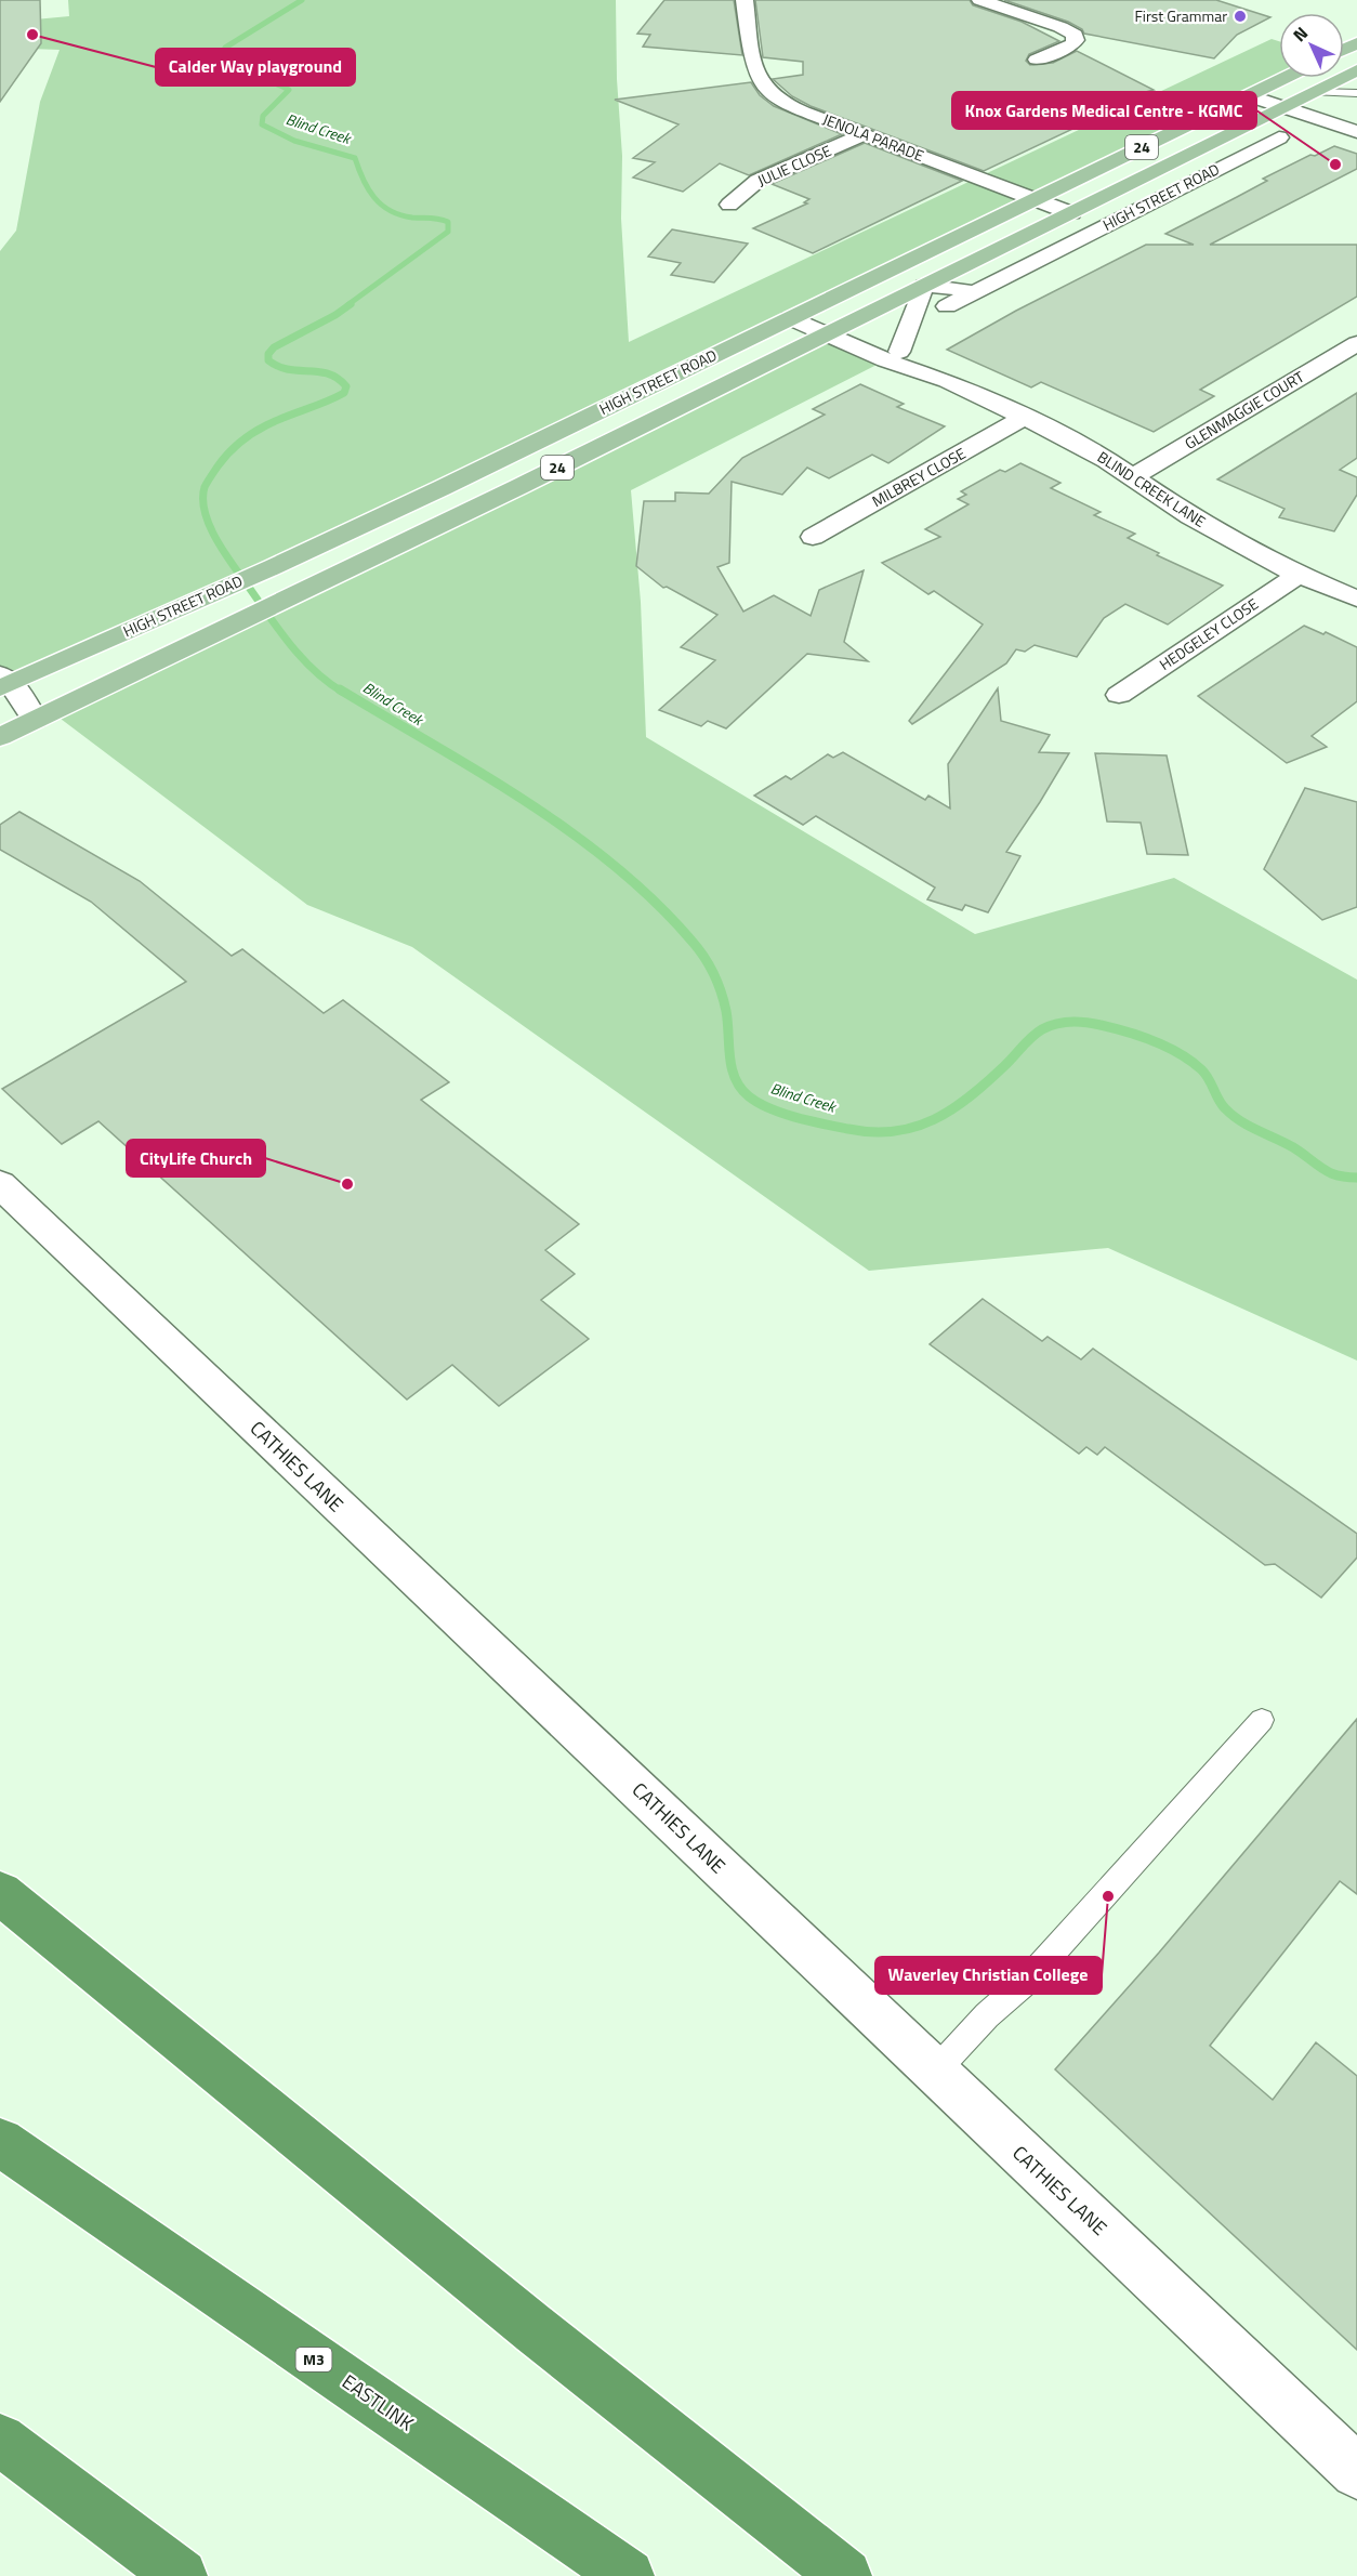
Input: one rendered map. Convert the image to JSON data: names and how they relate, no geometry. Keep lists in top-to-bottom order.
{
  "streets": {
    "highway": ["M3", "EASTLINK"],
    "main road": ["24", "HIGH STREET ROAD"],
    "street": [
      "JENOLA PARADE",
      "JULIE CLOSE",
      "GLENMAGGIE COURT",
      "MILBREY CLOSE",
      "BLIND CREEK LANE",
      "HEDGELEY CLOSE",
      "CATHIES LANE"
    ]
  },
  "crossings": [
    ["JENOLA PARADE", "JULIE CLOSE"],
    ["JENOLA PARADE", "HIGH STREET ROAD"],
    ["HIGH STREET ROAD", "BLIND CREEK LANE"],
    ["GLENMAGGIE COURT", "BLIND CREEK LANE"],
    ["MILBREY CLOSE", "BLIND CREEK LANE"],
    ["BLIND CREEK LANE", "HEDGELEY CLOSE"]
  ],
  "water": ["Blind Creek"],
  "places": [
    "First Grammar",
    "Calder Way playground",
    "Knox Gardens Medical Centre - KGMC",
    "CityLife Church",
    "Waverley Christian College"
  ],
  "north": "top left"
}
